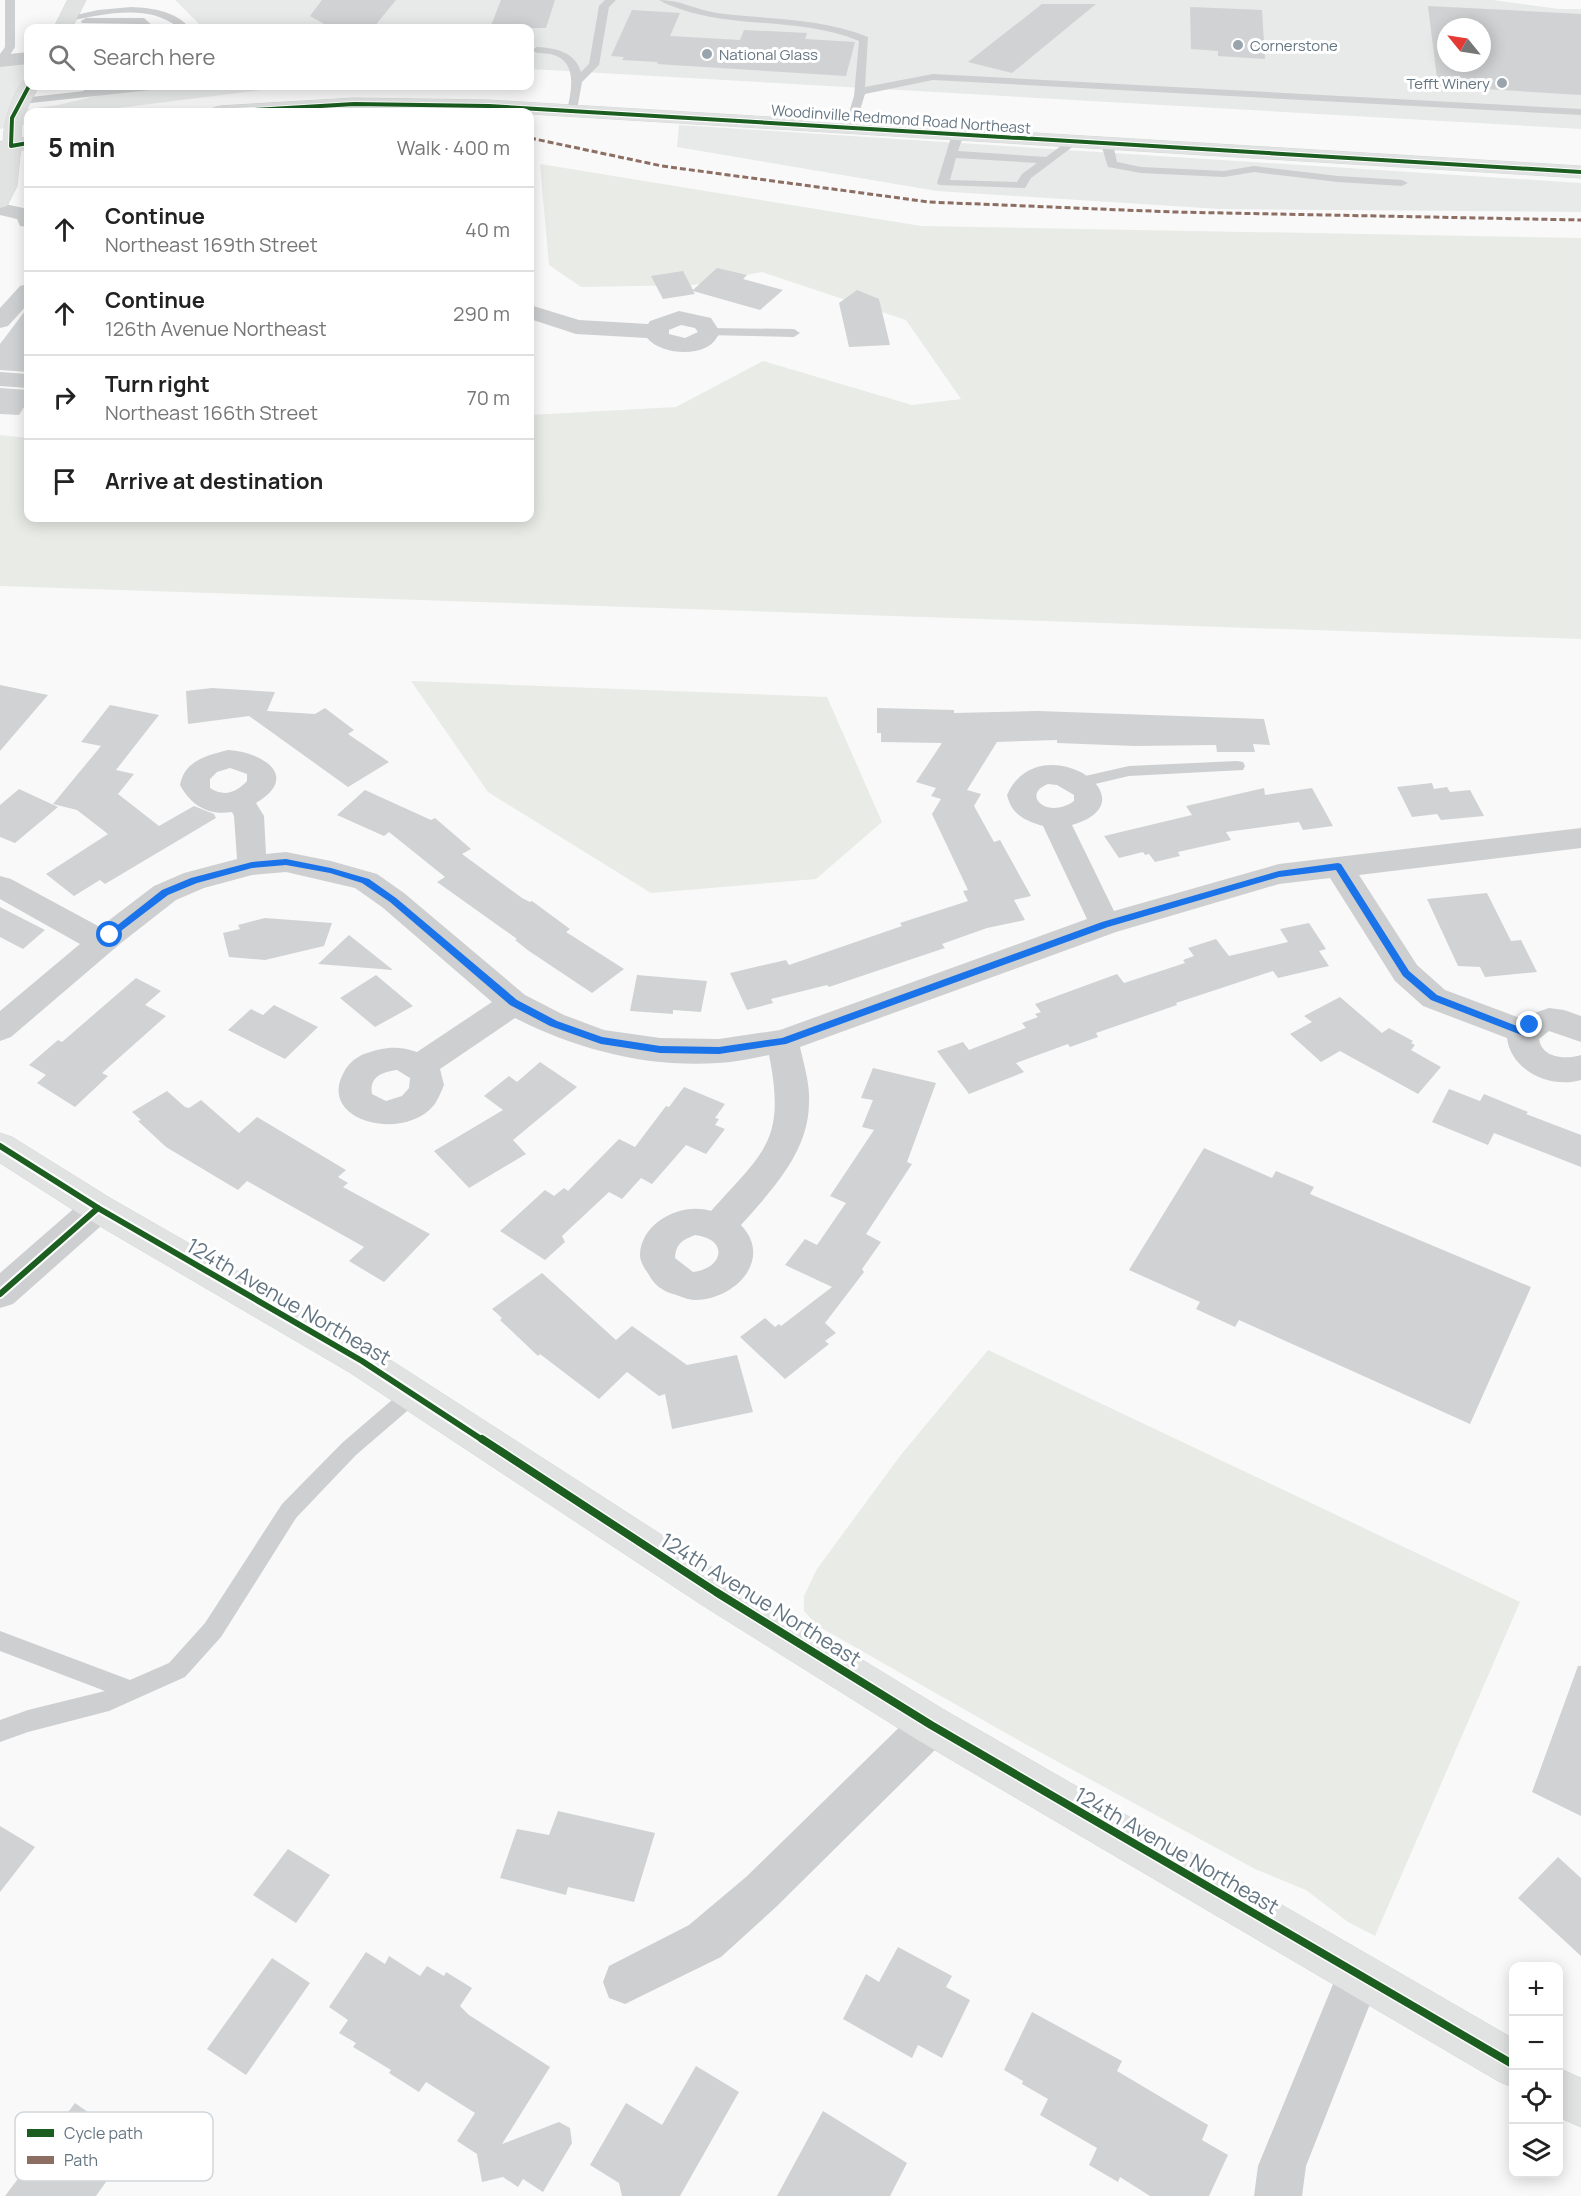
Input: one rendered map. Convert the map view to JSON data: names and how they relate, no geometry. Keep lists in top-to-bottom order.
{
  "streets": {
    "main road": ["Woodinville Redmond Road Northeast", "124th Avenue Northeast"]
  },
  "places": ["Cornerstone", "National Glass", "Tefft Winery"],
  "legend": ["Cycle path", "Path"],
  "north": "top left",
  "page": {
    "search": "Search here",
    "heading": ["5 min", "Walk · 400 m"],
    "list": [
      ["Continue", "Northeast 169th Street", "40 m"],
      ["Continue", "126th Avenue Northeast", "290 m"],
      ["Turn right", "Northeast 166th Street", "70 m"],
      "Arrive at destination"
    ],
    "map_buttons": ["+", "−"]
  }
}
